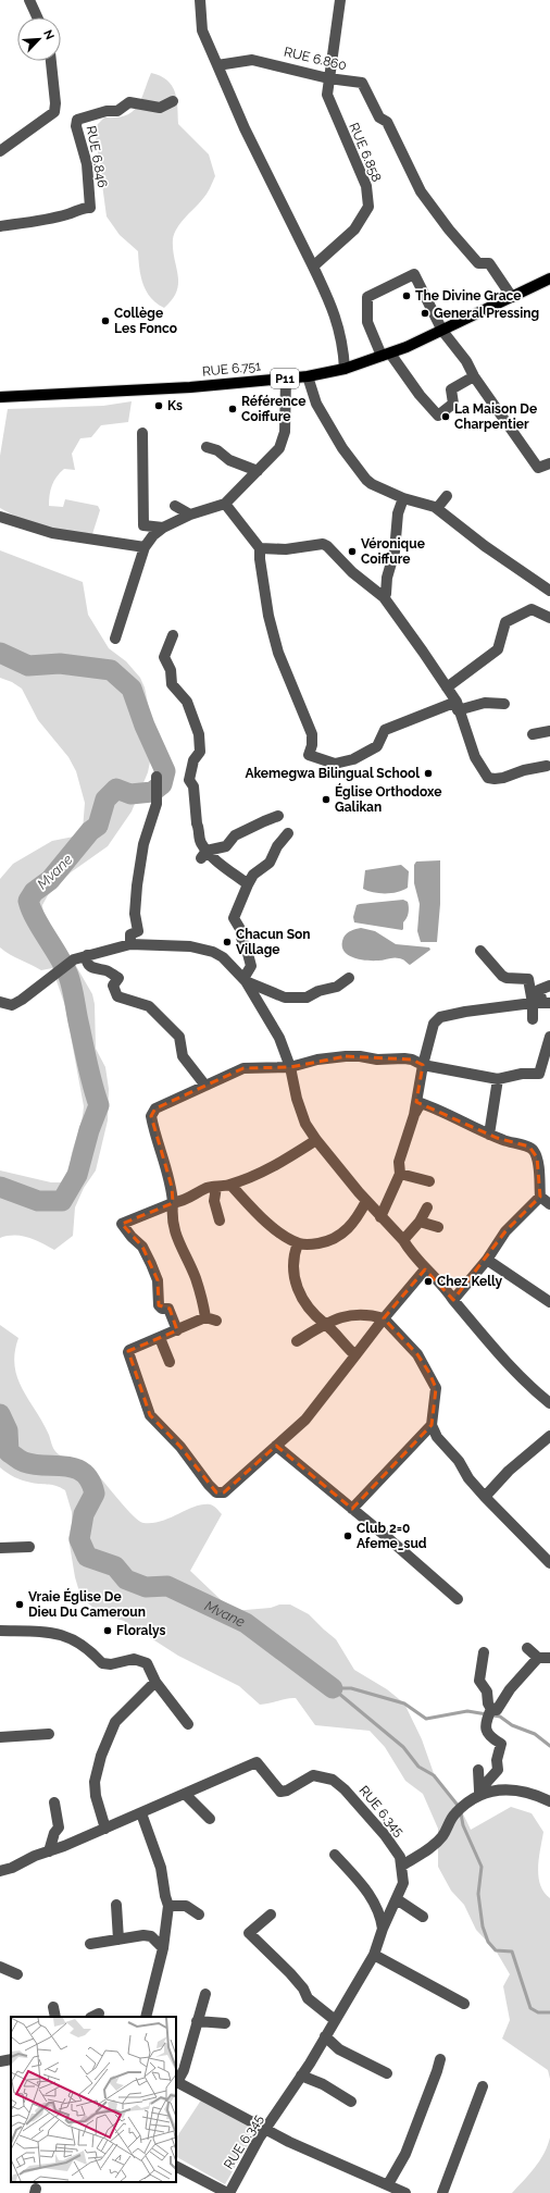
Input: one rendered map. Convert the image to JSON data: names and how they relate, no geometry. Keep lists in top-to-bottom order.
{
  "streets": {
    "main road": ["RUE 6.751", "P11"],
    "street": [
      "RUE 6.860",
      "RUE 6.858",
      "RUE 6.846",
      "RUE 6.345"
    ]
  },
  "crossings": [
    ["RUE 6.860", "RUE 6.858"],
    ["RUE 6.860", "RUE 6.751"]
  ],
  "water": ["Mvane"],
  "places": [
    "The Divine Grace",
    "General Pressing",
    "Collège Les Fonco",
    "Ks",
    "Référence Coiffure",
    "La Maison De Charpentier",
    "Véronique Coiffure",
    "Akemegwa Bilingual School",
    "Église Orthodoxe Galikan",
    "Chacun Son Village",
    "Chez Kelly",
    "Club 2=0 Afeme_sud",
    "Vraie Église De Dieu Du Cameroun",
    "Floralys"
  ],
  "north": "top right"
}
